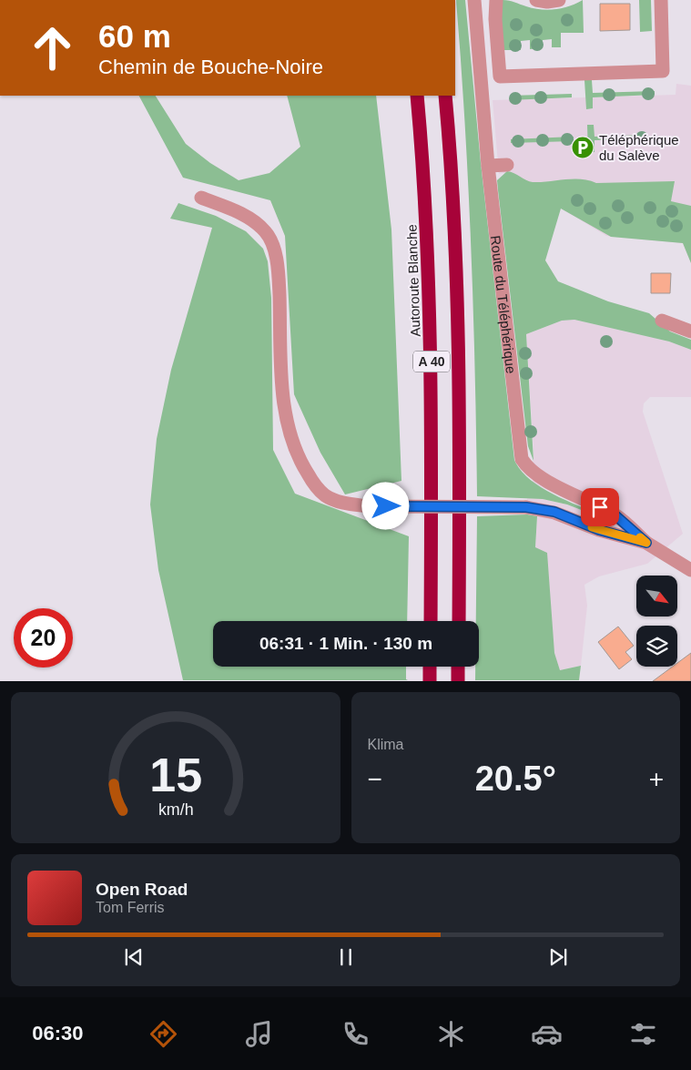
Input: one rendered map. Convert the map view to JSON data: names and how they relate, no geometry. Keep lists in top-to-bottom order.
{
  "streets": {
    "highway": ["Autoroute Blanche", "A 40"],
    "street": ["Route du Téléphérique"]
  },
  "places": {
    "parking": ["Téléphérique du Salève"]
  },
  "north": "bottom right",
  "page": {
    "turn": ["60 m", "Chemin de Bouche-Noire"],
    "limit": "20",
    "trip": "06:31 · 1 Min. · 130 m",
    "tile": "Klima",
    "heat": ["−", "20.5°", "+"],
    "song": ["Open Road", "Tom Ferris"],
    "tabs": "06:30",
    "gauge": ["15", "km/h"]
  }
}
